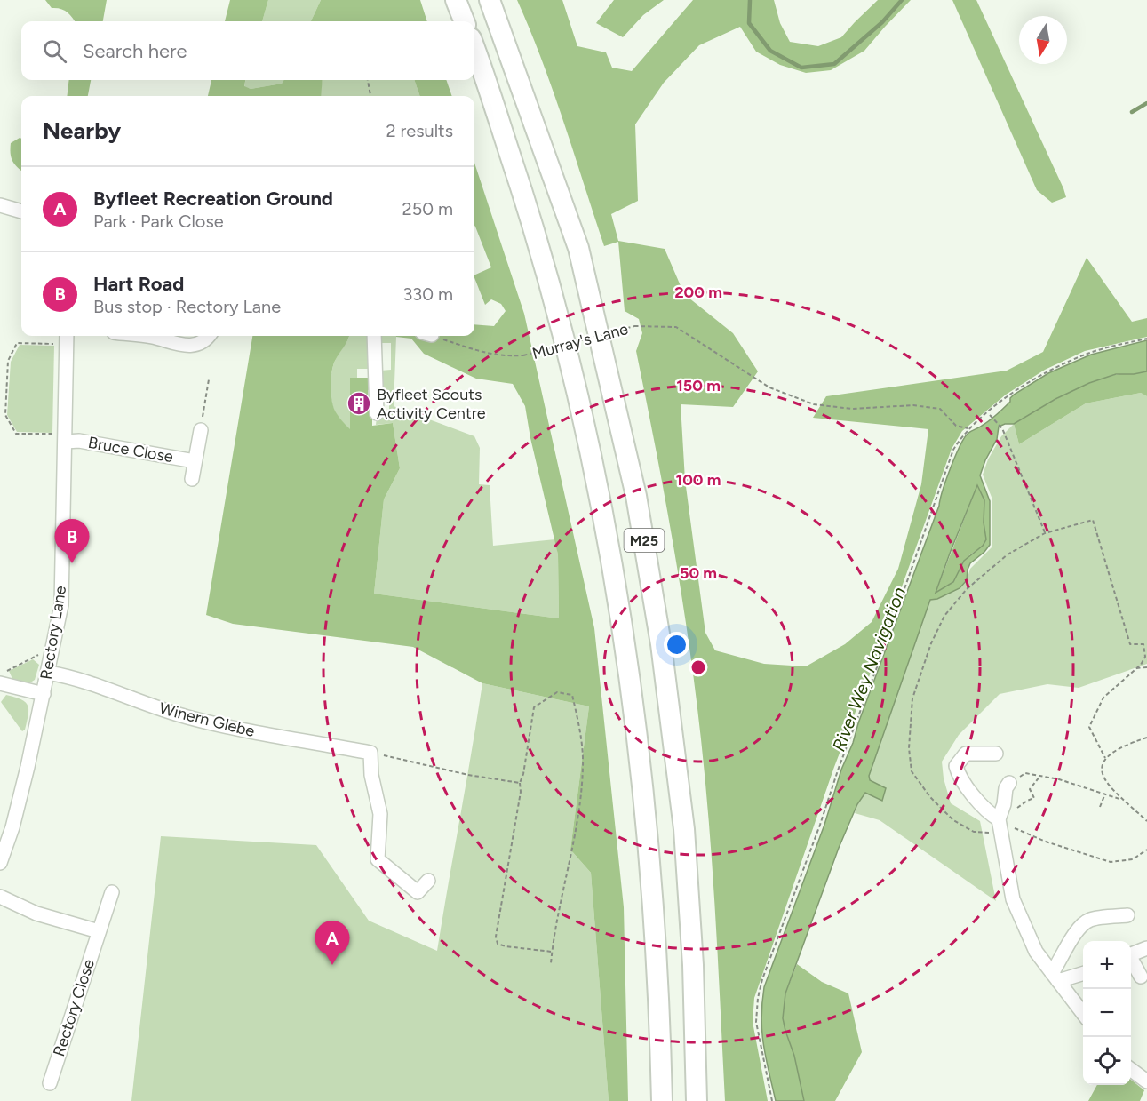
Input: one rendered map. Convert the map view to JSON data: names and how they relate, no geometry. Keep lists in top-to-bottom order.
{
  "streets": {
    "highway": ["M25"],
    "street": [
      "Bruce Close",
      "Rectory Lane",
      "Winern Glebe",
      "Rectory Close"
    ],
    "path": ["Murray's Lane"]
  },
  "crossings": [
    ["Bruce Close", "Rectory Lane"],
    ["Rectory Lane", "Winern Glebe"]
  ],
  "water": ["River Wey Navigation"],
  "places": {
    "building": ["Byfleet Scouts Activity Centre"]
  },
  "north": "bottom",
  "page": {
    "search": "Search here",
    "heading": ["Nearby", "2 results"],
    "list": [
      {
        "mark": "A",
        "name": "Byfleet Recreation Ground",
        "note": "Park · Park Close",
        "value": "250 m"
      },
      {
        "mark": "B",
        "name": "Hart Road",
        "note": "Bus stop · Rectory Lane",
        "value": "330 m"
      }
    ],
    "pins": ["B", "A"],
    "map_buttons": ["+", "−"]
  },
  "rings": [
    "200 m",
    "150 m",
    "100 m",
    "50 m"
  ]
}
